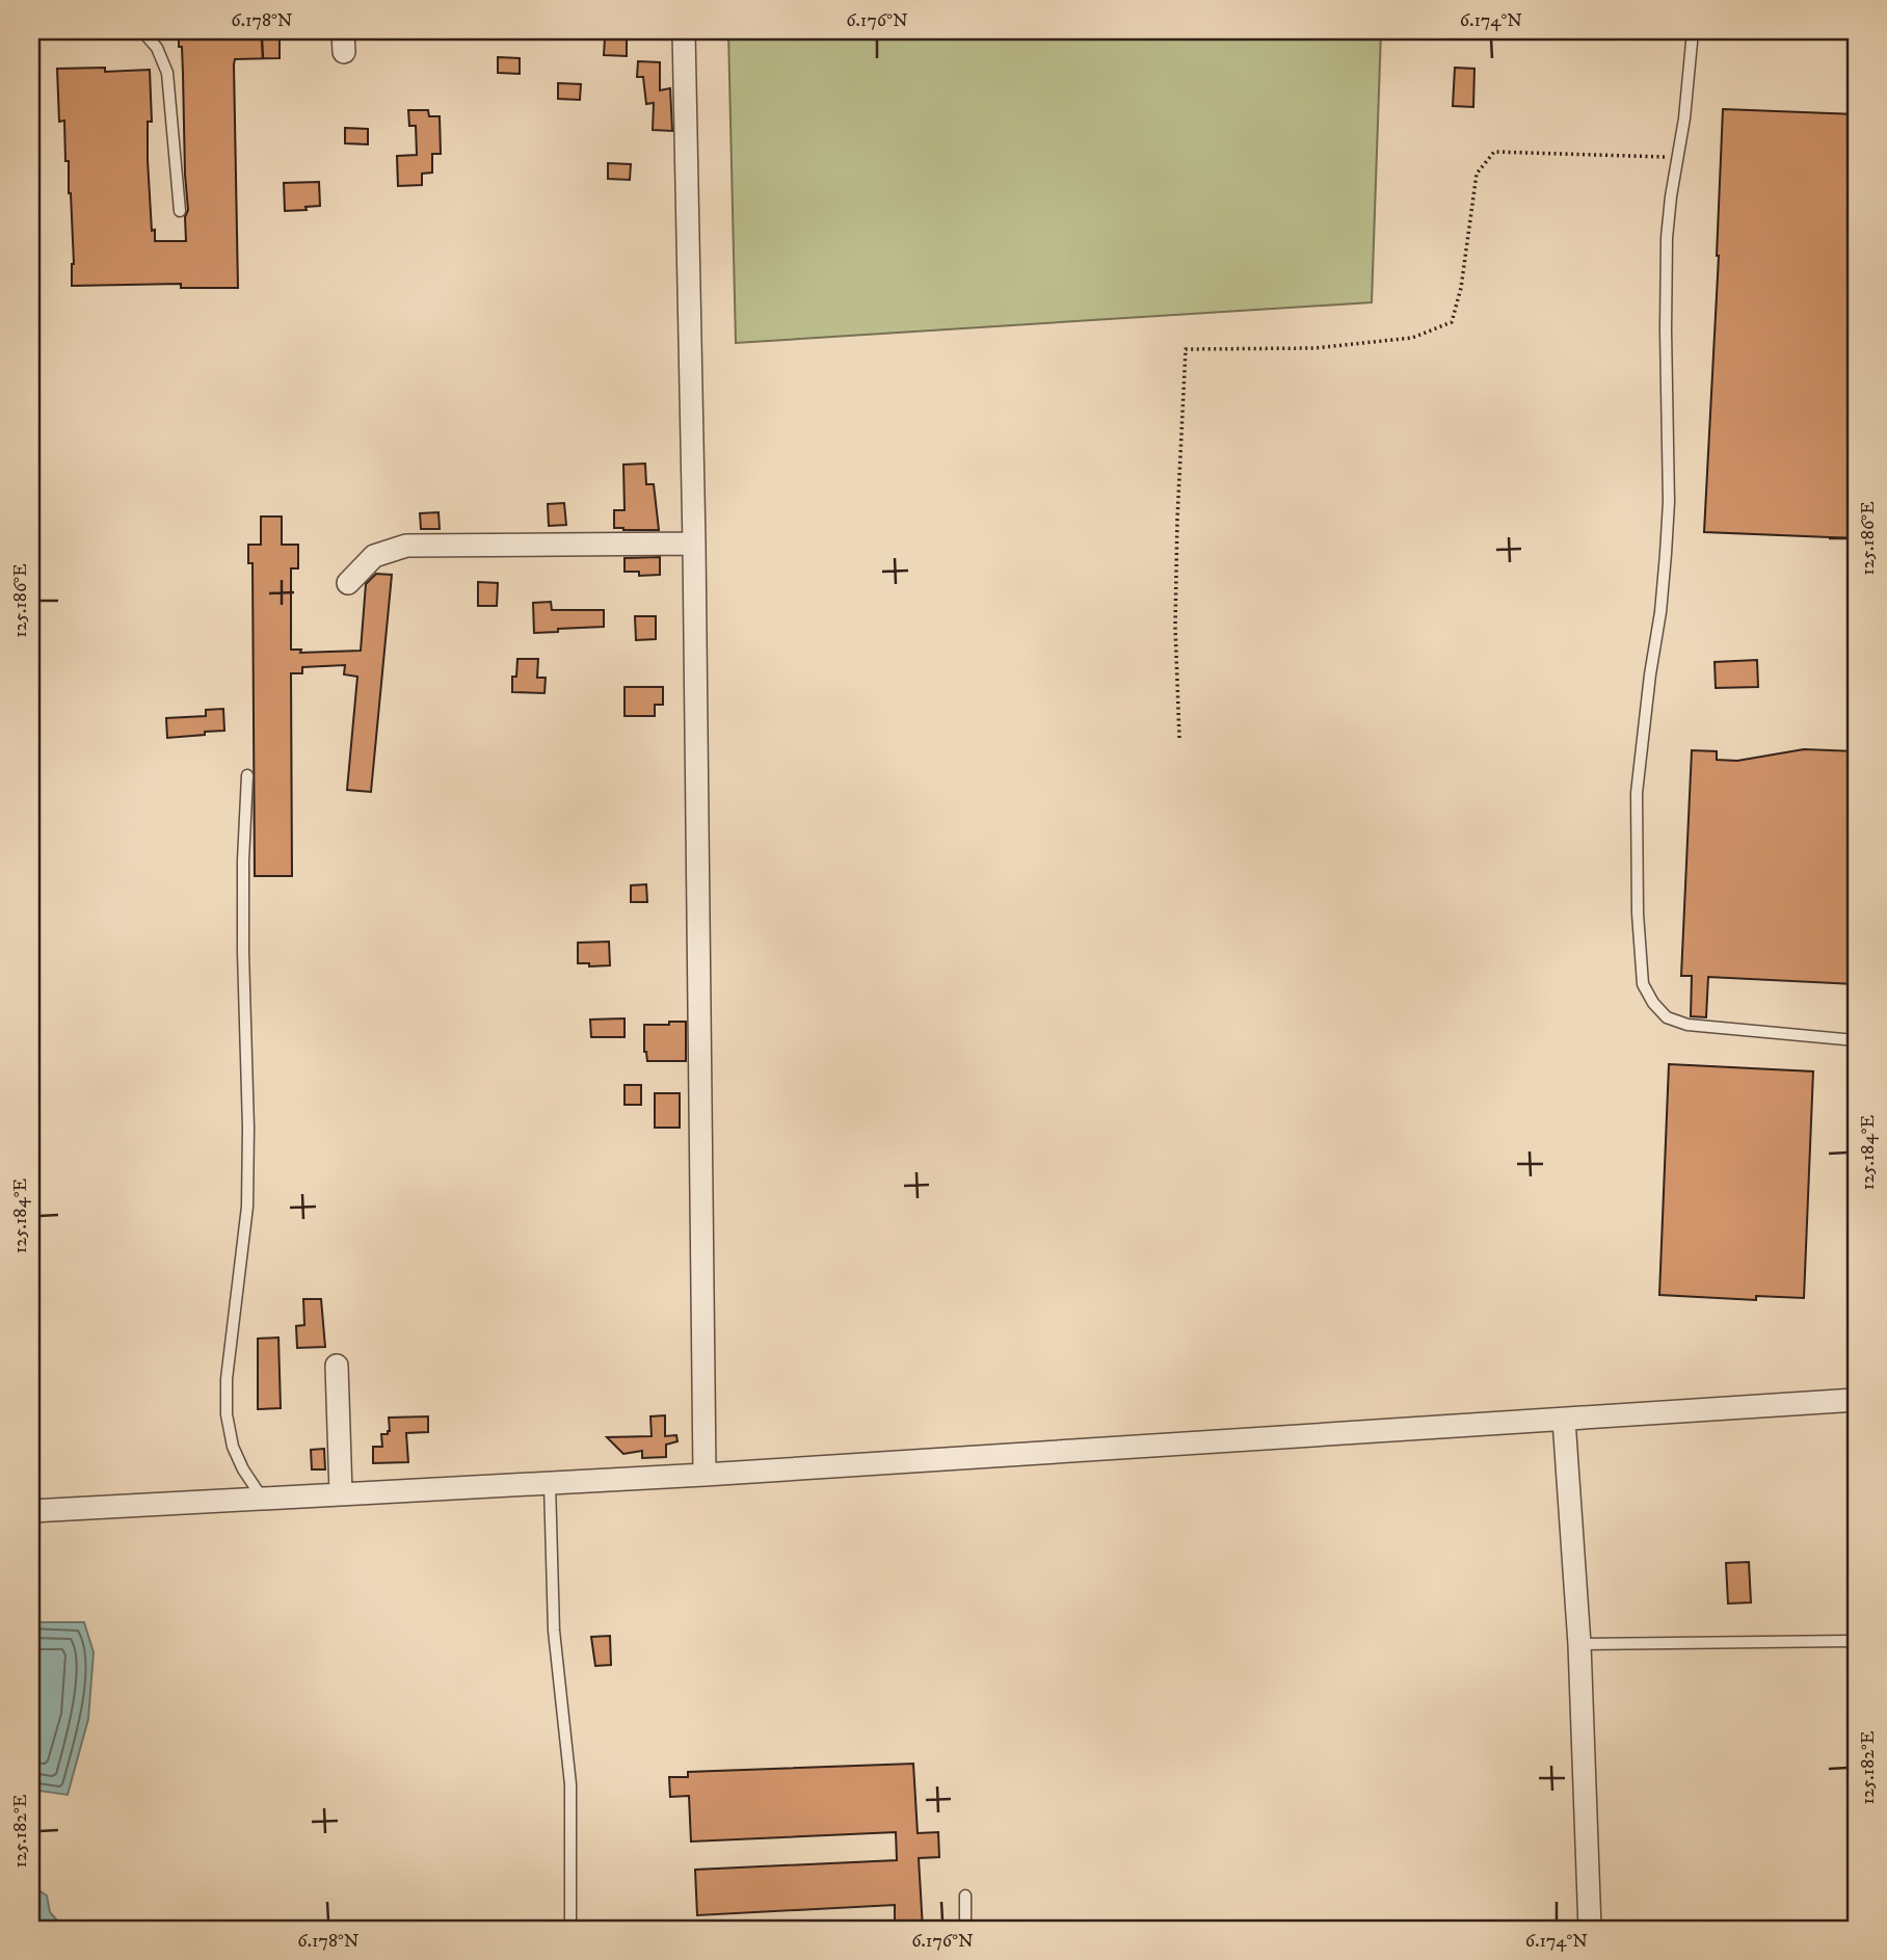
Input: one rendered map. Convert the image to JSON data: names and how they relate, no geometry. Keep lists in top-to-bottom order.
{
  "coordinates": [
    "6.178°N",
    "6.176°N",
    "6.174°N",
    "125.186°E",
    "125.184°E",
    "125.182°E"
  ]
}
